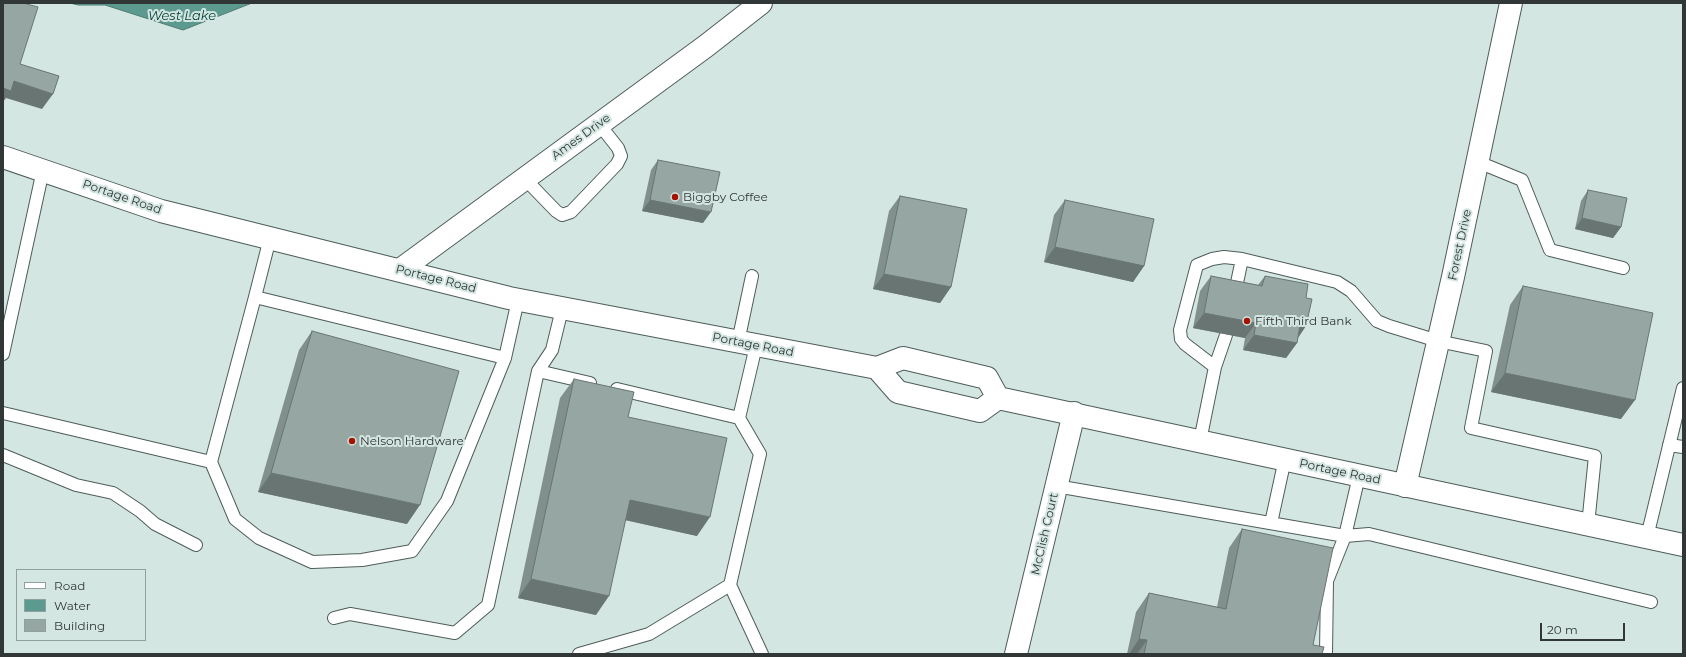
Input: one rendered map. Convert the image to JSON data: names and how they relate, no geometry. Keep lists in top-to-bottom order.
{
  "streets": {
    "street": [
      "Ames Drive",
      "Portage Road",
      "Forest Drive",
      "McClish Court"
    ]
  },
  "crossings": [
    ["Ames Drive", "Portage Road"],
    ["Portage Road", "Forest Drive"],
    ["Portage Road", "McClish Court"]
  ],
  "water": ["West Lake"],
  "places": ["Biggby Coffee", "Fifth Third Bank", "Nelson Hardware"],
  "legend": ["Road", "Water", "Building"],
  "scale_bar": "20 m"
}
